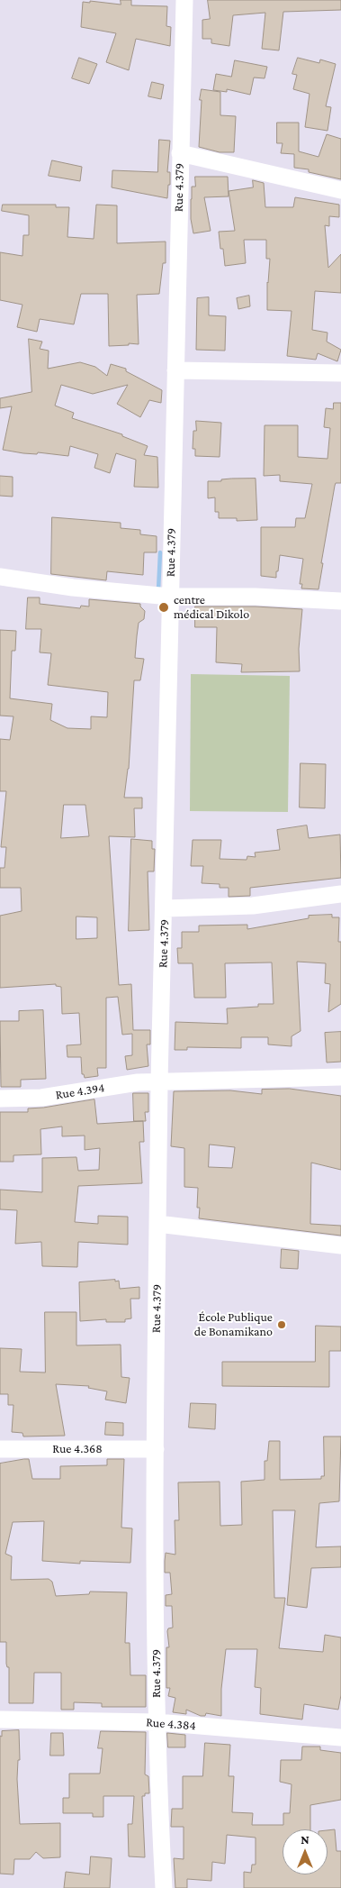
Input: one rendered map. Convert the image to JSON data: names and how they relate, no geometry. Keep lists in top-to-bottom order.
{
  "streets": {
    "street": [
      "Rue 4.379",
      "Rue 4.394",
      "Rue 4.368",
      "Rue 4.384"
    ]
  },
  "crossings": [
    ["Rue 4.379", "Rue 4.394"],
    ["Rue 4.379", "Rue 4.368"],
    ["Rue 4.379", "Rue 4.384"]
  ],
  "places": ["centre médical Dikolo", "École Publique de Bonamikano"],
  "north": "top"
}
